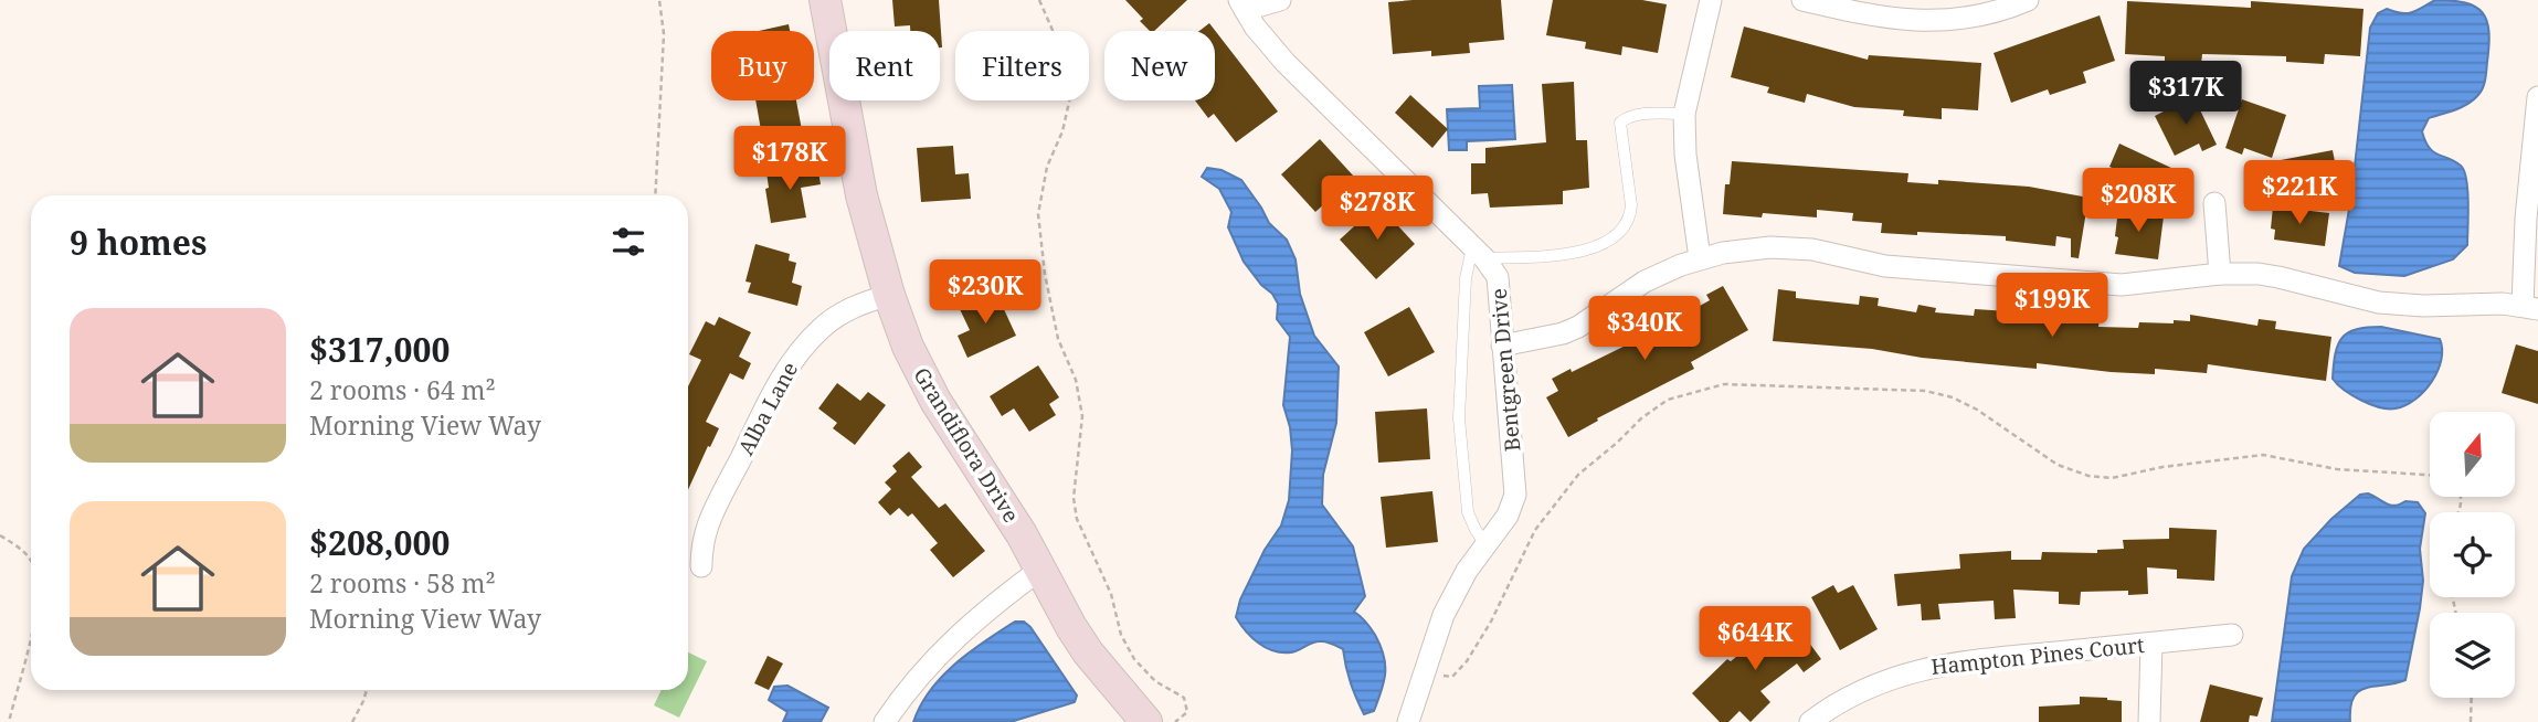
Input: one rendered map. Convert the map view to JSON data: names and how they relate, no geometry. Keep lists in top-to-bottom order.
{
  "streets": {
    "street": [
      "Bentgreen Drive",
      "Alba Lane",
      "Grandiflora Drive",
      "Hampton Pines Court"
    ]
  },
  "crossings": [
    ["Alba Lane", "Grandiflora Drive"]
  ],
  "north": "top",
  "page": {
    "chip": [
      "Buy",
      "Rent",
      "Filters",
      "New"
    ],
    "price": [
      "$317K",
      "$178K",
      "$221K",
      "$208K",
      "$278K",
      "$230K",
      "$199K",
      "$340K",
      "$644K"
    ],
    "heading": "9 homes",
    "list": [
      {
        "name": "$317,000",
        "note": "2 rooms · 64 m² · Morning View Way"
      },
      {
        "name": "$208,000",
        "note": "2 rooms · 58 m² · Morning View Way"
      }
    ]
  }
}
